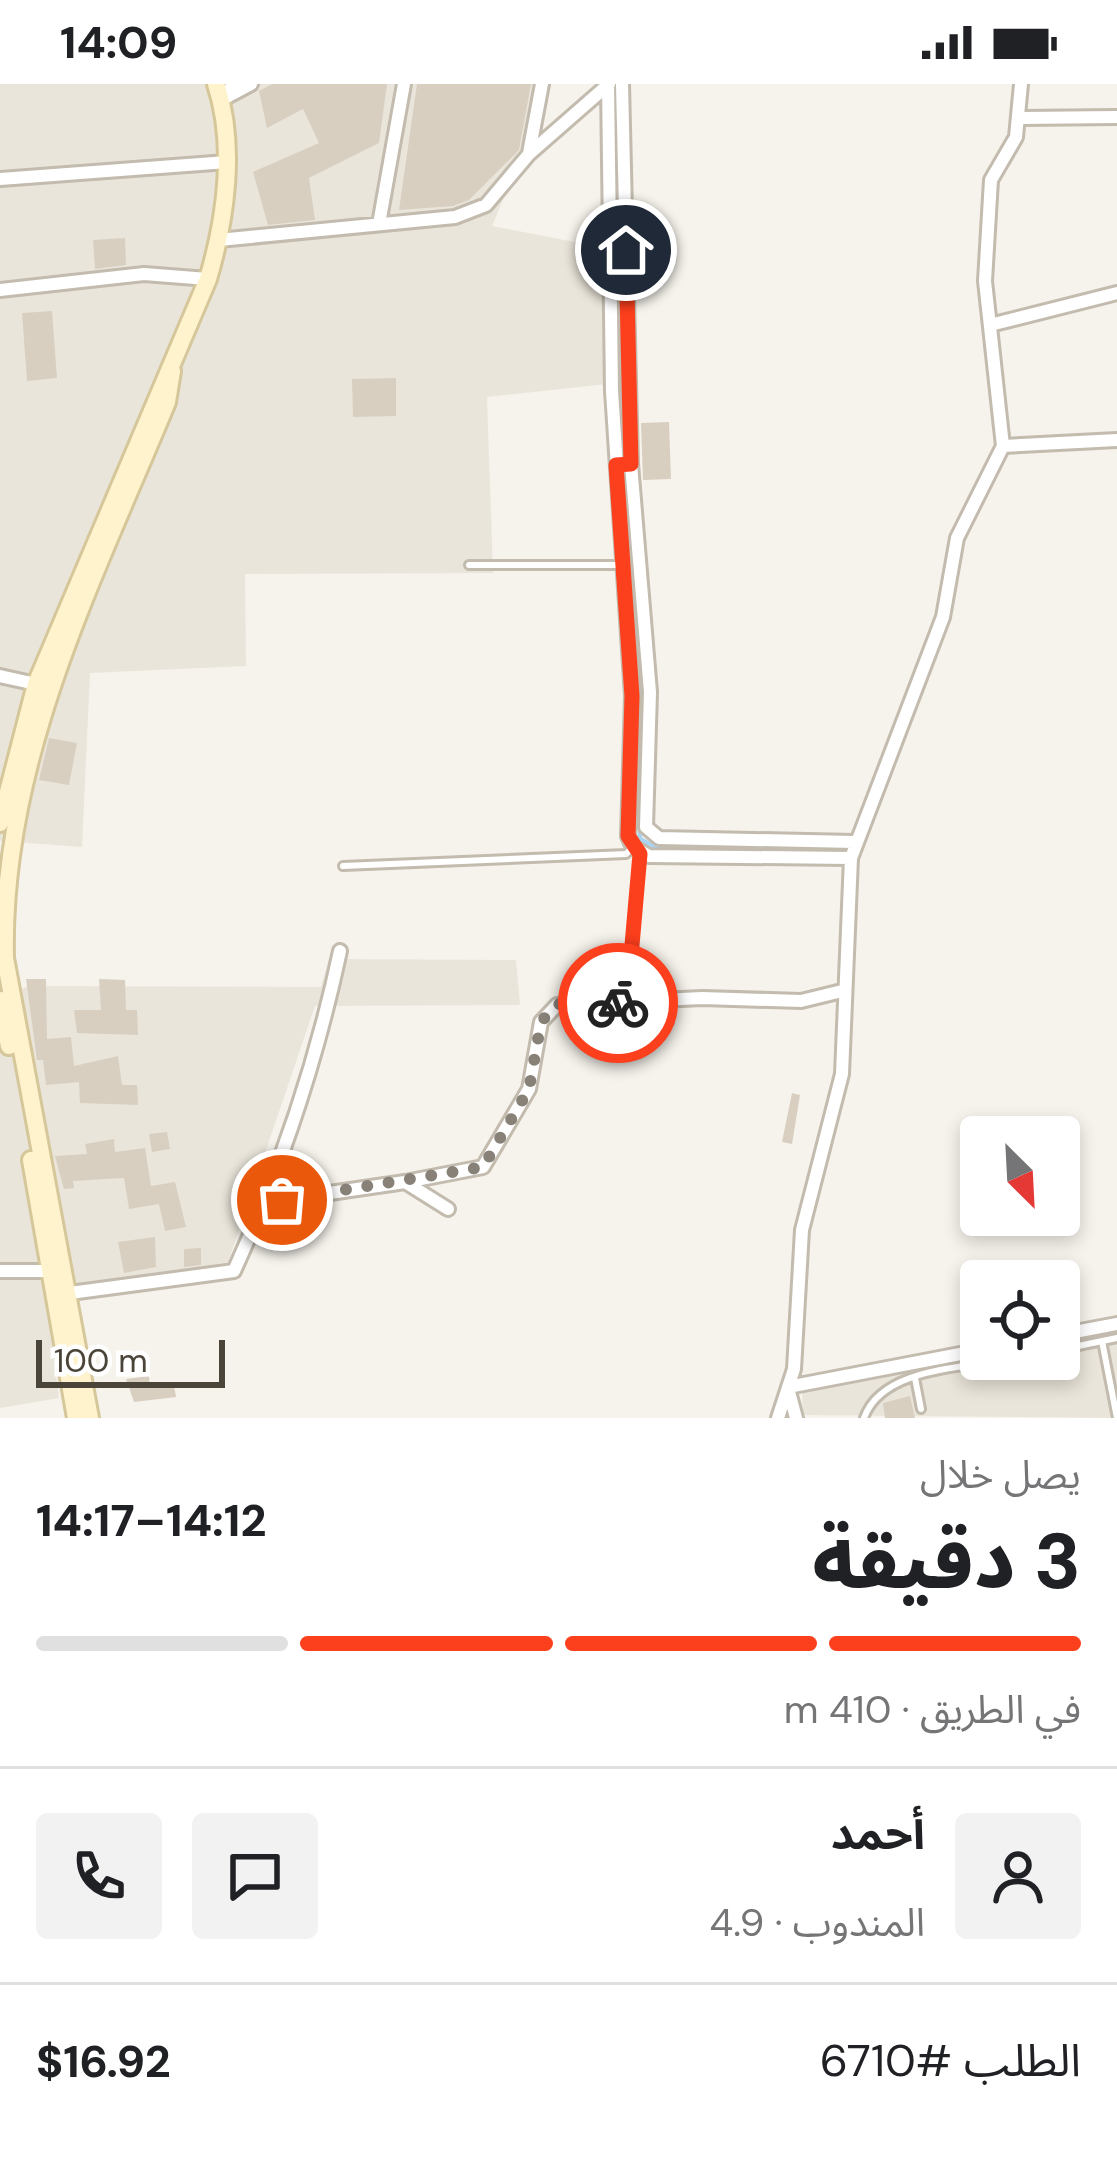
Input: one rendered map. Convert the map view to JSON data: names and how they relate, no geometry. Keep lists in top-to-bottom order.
{
  "scale_bar": "100 m",
  "north": "bottom right",
  "page": {
    "status": "14:09",
    "scale": "100 m",
    "heading": ["3 دقيقة", "يصل خلال", "14:12–14:17"],
    "panel": [
      "أحمد",
      "المندوب · 4.9",
      "الطلب #6710",
      "$16.92"
    ],
    "bar": "في الطريق · 410 m"
  }
}
